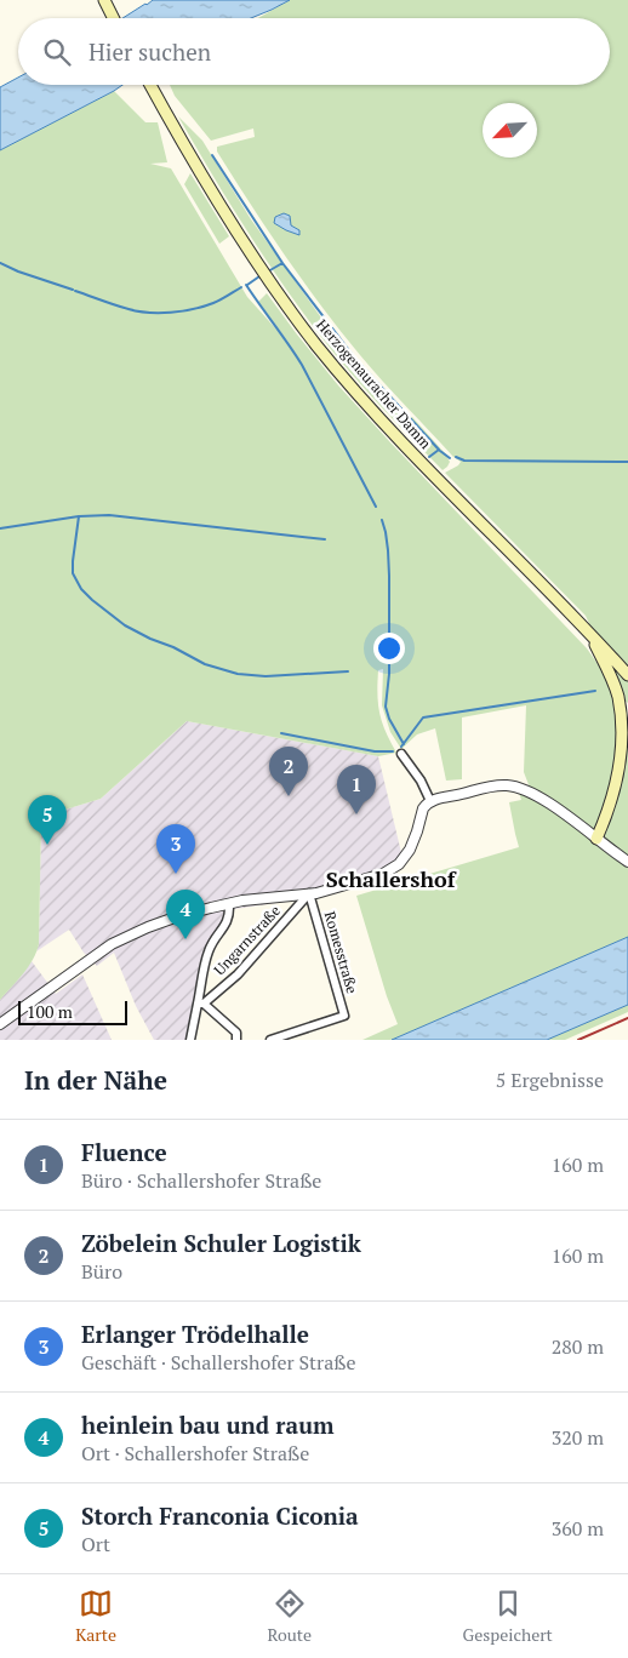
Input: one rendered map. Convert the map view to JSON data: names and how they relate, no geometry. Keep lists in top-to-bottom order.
{
  "streets": {
    "main road": ["Herzogenauracher Damm"],
    "street": ["Ungarnstraße", "Romesstraße"]
  },
  "crossings": [
    ["Ungarnstraße", "Romesstraße"]
  ],
  "districts": ["Schallershof"],
  "scale_bar": "100 m",
  "north": "bottom left",
  "page": {
    "search": "Hier suchen",
    "pins": [
      "2",
      "1",
      "5",
      "3",
      "4"
    ],
    "scale": "100 m",
    "heading": ["In der Nähe", "5 Ergebnisse"],
    "list": [
      {
        "mark": "1",
        "name": "Fluence",
        "note": "Büro · Schallershofer Straße",
        "value": "160 m"
      },
      {
        "mark": "2",
        "name": "Zöbelein Schuler Logistik",
        "note": "Büro",
        "value": "160 m"
      },
      {
        "mark": "3",
        "name": "Erlanger Trödelhalle",
        "note": "Geschäft · Schallershofer Straße",
        "value": "280 m"
      },
      {
        "mark": "4",
        "name": "heinlein bau und raum",
        "note": "Ort · Schallershofer Straße",
        "value": "320 m"
      },
      {
        "mark": "5",
        "name": "Storch Franconia Ciconia",
        "note": "Ort",
        "value": "360 m"
      }
    ],
    "nav": ["Karte", "Route", "Gespeichert"]
  }
}
